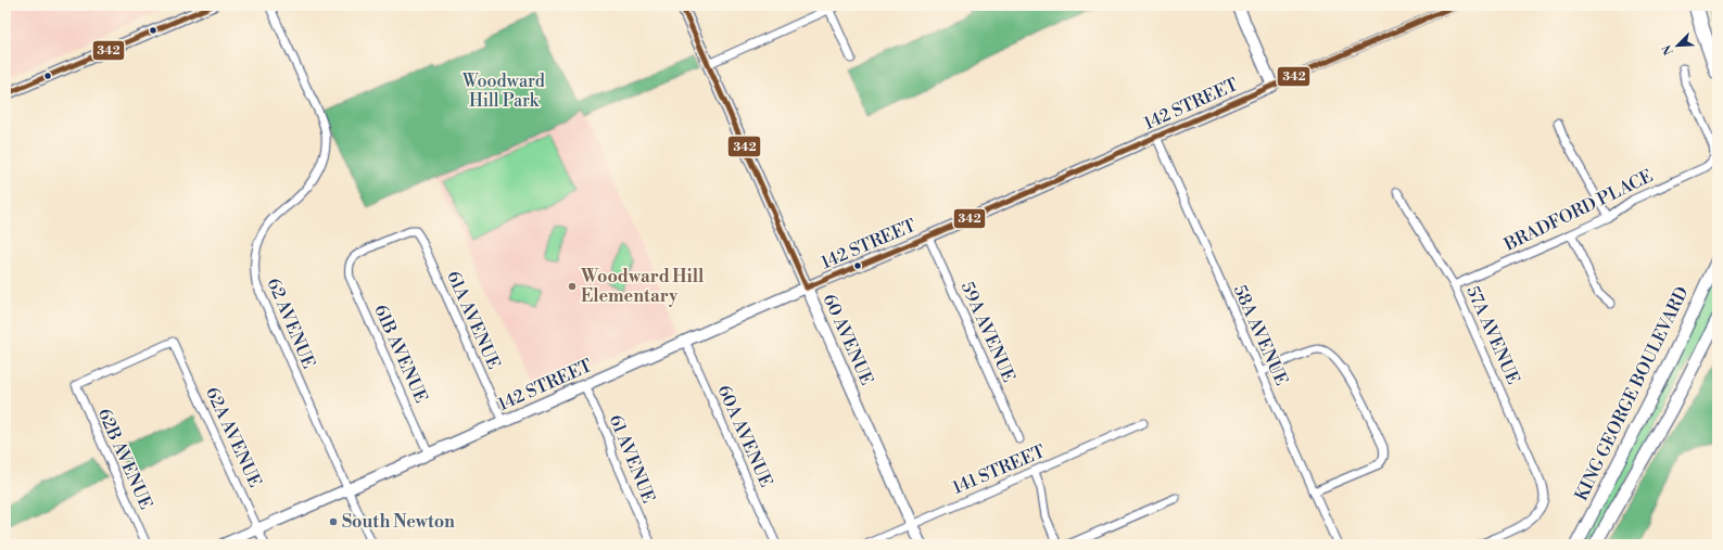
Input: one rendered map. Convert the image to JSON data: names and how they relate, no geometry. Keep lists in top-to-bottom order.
{
  "streets": {
    "main road": ["KING GEORGE BOULEVARD"],
    "street": [
      "142 STREET",
      "BRADFORD PLACE",
      "61A AVENUE",
      "62 AVENUE",
      "59A AVENUE",
      "58A AVENUE",
      "57A AVENUE",
      "60 AVENUE",
      "61B AVENUE",
      "60A AVENUE",
      "62A AVENUE",
      "62B AVENUE",
      "61 AVENUE",
      "141 STREET"
    ]
  },
  "crossings": [
    ["142 STREET", "61A AVENUE"],
    ["142 STREET", "62 AVENUE"],
    ["142 STREET", "59A AVENUE"],
    ["142 STREET", "58A AVENUE"],
    ["142 STREET", "60 AVENUE"],
    ["142 STREET", "61B AVENUE"],
    ["142 STREET", "60A AVENUE"],
    ["142 STREET", "62A AVENUE"],
    ["142 STREET", "61 AVENUE"],
    ["BRADFORD PLACE", "57A AVENUE"],
    ["61A AVENUE", "61B AVENUE"],
    ["60 AVENUE", "141 STREET"],
    ["62A AVENUE", "62B AVENUE"]
  ],
  "parks": ["Woodward Hill Park"],
  "places": ["Woodward Hill Elementary", "South Newton"],
  "lines": ["transit line 342"],
  "north": "bottom left"
}
